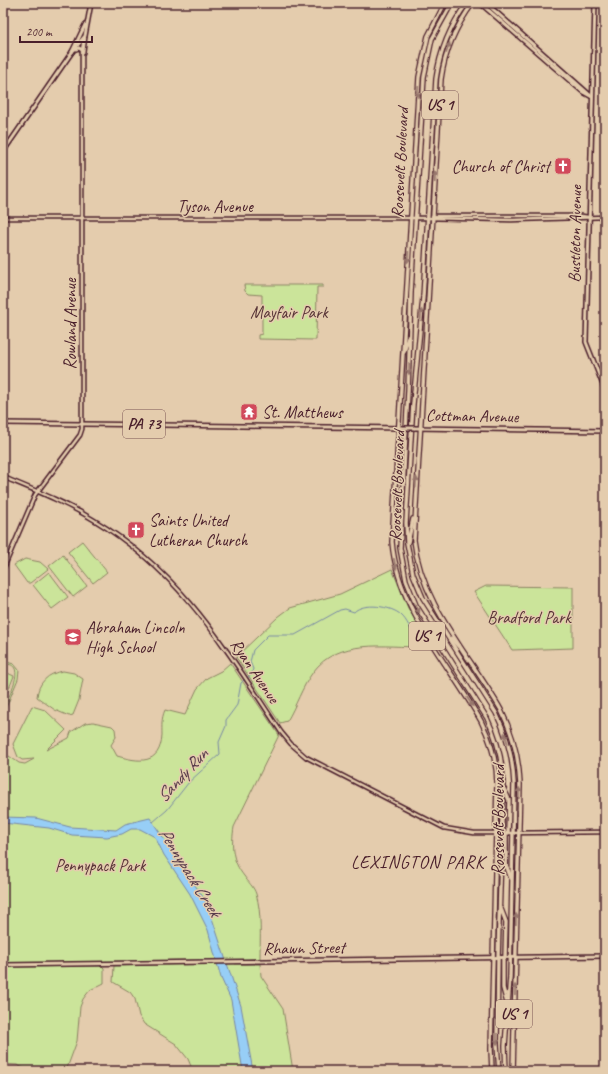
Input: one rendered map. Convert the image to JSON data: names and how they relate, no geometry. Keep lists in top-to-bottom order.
{
  "streets": {
    "highway": ["US 1", "Roosevelt Boulevard"],
    "main road": [
      "Bustleton Avenue",
      "Cottman Avenue",
      "PA 73",
      "Rhawn Street"
    ],
    "street": ["Tyson Avenue", "Rowland Avenue", "Ryan Avenue"]
  },
  "crossings": [
    ["Roosevelt Boulevard", "Tyson Avenue"],
    ["Roosevelt Boulevard", "Cottman Avenue"],
    ["Roosevelt Boulevard", "Ryan Avenue"],
    ["Roosevelt Boulevard", "Rhawn Street"],
    ["Tyson Avenue", "Bustleton Avenue"],
    ["Tyson Avenue", "Rowland Avenue"],
    ["Rowland Avenue", "Cottman Avenue"],
    ["Rowland Avenue", "Ryan Avenue"]
  ],
  "districts": ["LEXINGTON PARK"],
  "water": ["Sandy Run", "Pennypack Creek"],
  "parks": ["Mayfair Park", "Bradford Park", "Pennypack Park"],
  "places": {
    "church": ["Church of Christ", "Saints United Lutheran Church"],
    "temple": ["St. Matthews"],
    "school or university": ["Abraham Lincoln High School"]
  },
  "scale_bar": "200 m"
}
